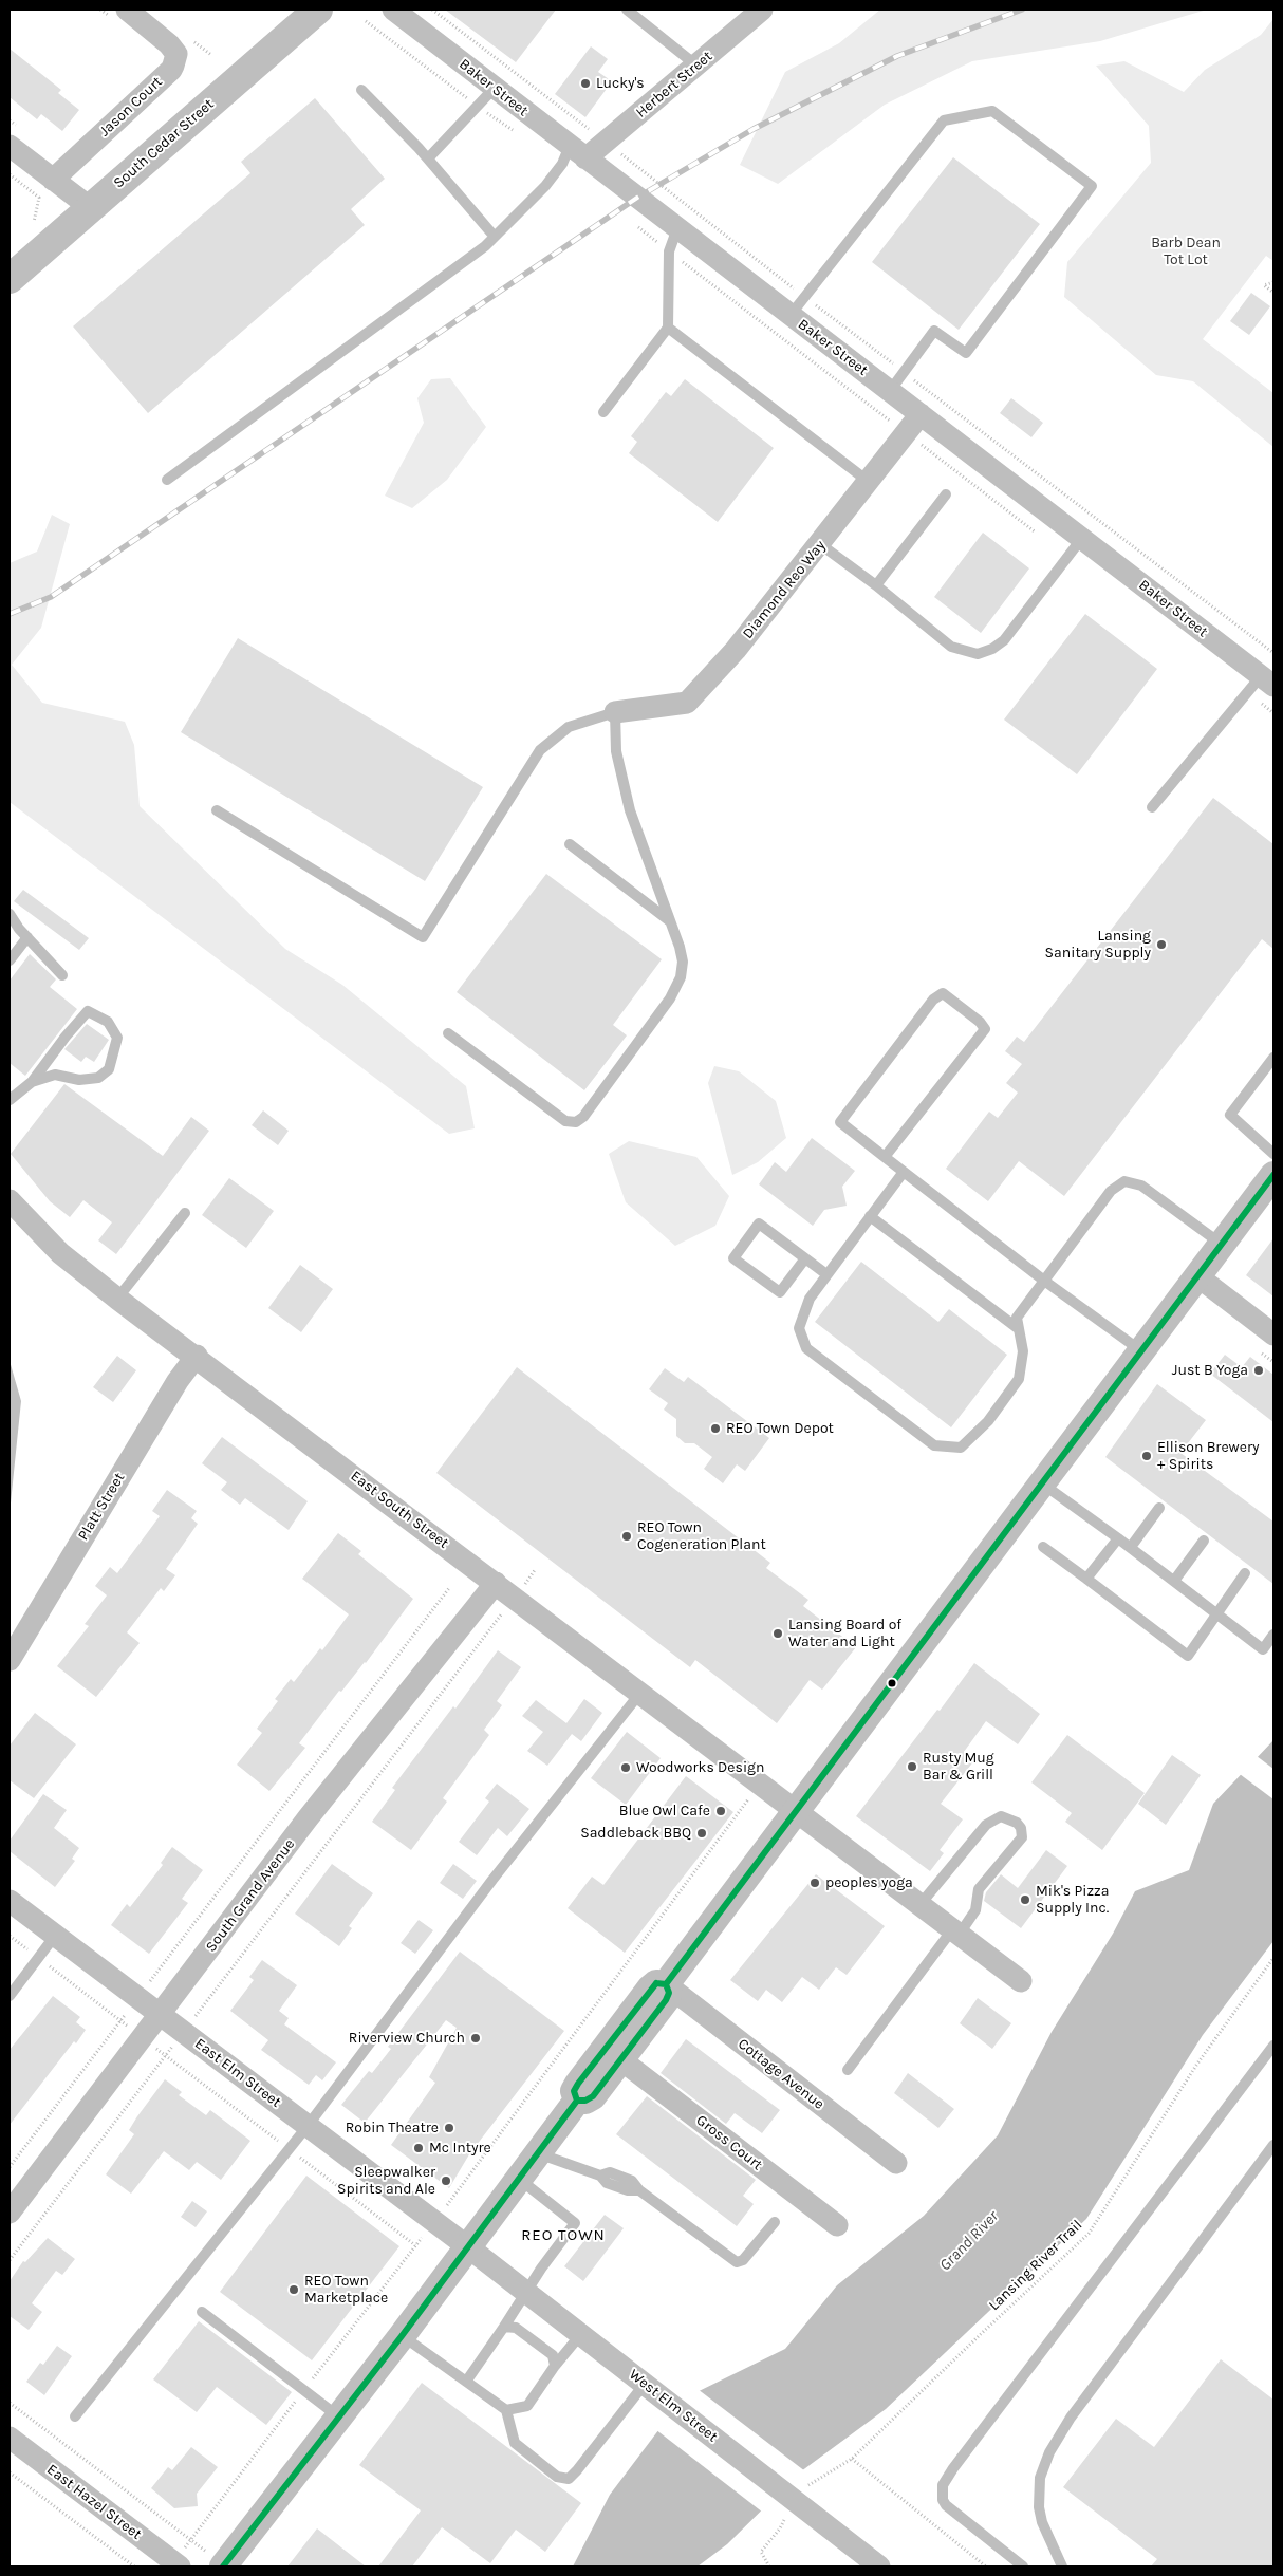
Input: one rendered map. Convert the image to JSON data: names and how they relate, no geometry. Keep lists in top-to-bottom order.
{
  "streets": {
    "main road": ["South Cedar Street"],
    "street": [
      "Herbert Street",
      "Baker Street",
      "Jason Court",
      "Diamond Reo Way",
      "Platt Street",
      "East South Street",
      "South Grand Avenue",
      "East Elm Street",
      "Cottage Avenue",
      "Gross Court",
      "West Elm Street",
      "East Hazel Street"
    ],
    "path": ["Lansing River Trail"]
  },
  "crossings": [
    ["Herbert Street", "Baker Street"],
    ["Baker Street", "Diamond Reo Way"],
    ["Platt Street", "East South Street"],
    ["East South Street", "South Grand Avenue"],
    ["South Grand Avenue", "East Elm Street"],
    ["East Elm Street", "West Elm Street"]
  ],
  "districts": ["REO TOWN"],
  "water": ["Grand River"],
  "parks": ["Barb Dean Tot Lot"],
  "places": [
    "Lucky's",
    "Lansing Sanitary Supply",
    "Just B Yoga",
    "REO Town Depot",
    "Ellison Brewery + Spirits",
    "REO Town Cogeneration Plant",
    "Lansing Board of Water and Light",
    "Rusty Mug Bar & Grill",
    "Woodworks Design",
    "Blue Owl Cafe",
    "Saddleback BBQ",
    "peoples yoga",
    "Mik's Pizza Supply Inc.",
    "Riverview Church",
    "Robin Theatre",
    "Mc Intyre",
    "Sleepwalker Spirits and Ale",
    "REO Town Marketplace"
  ]
}
